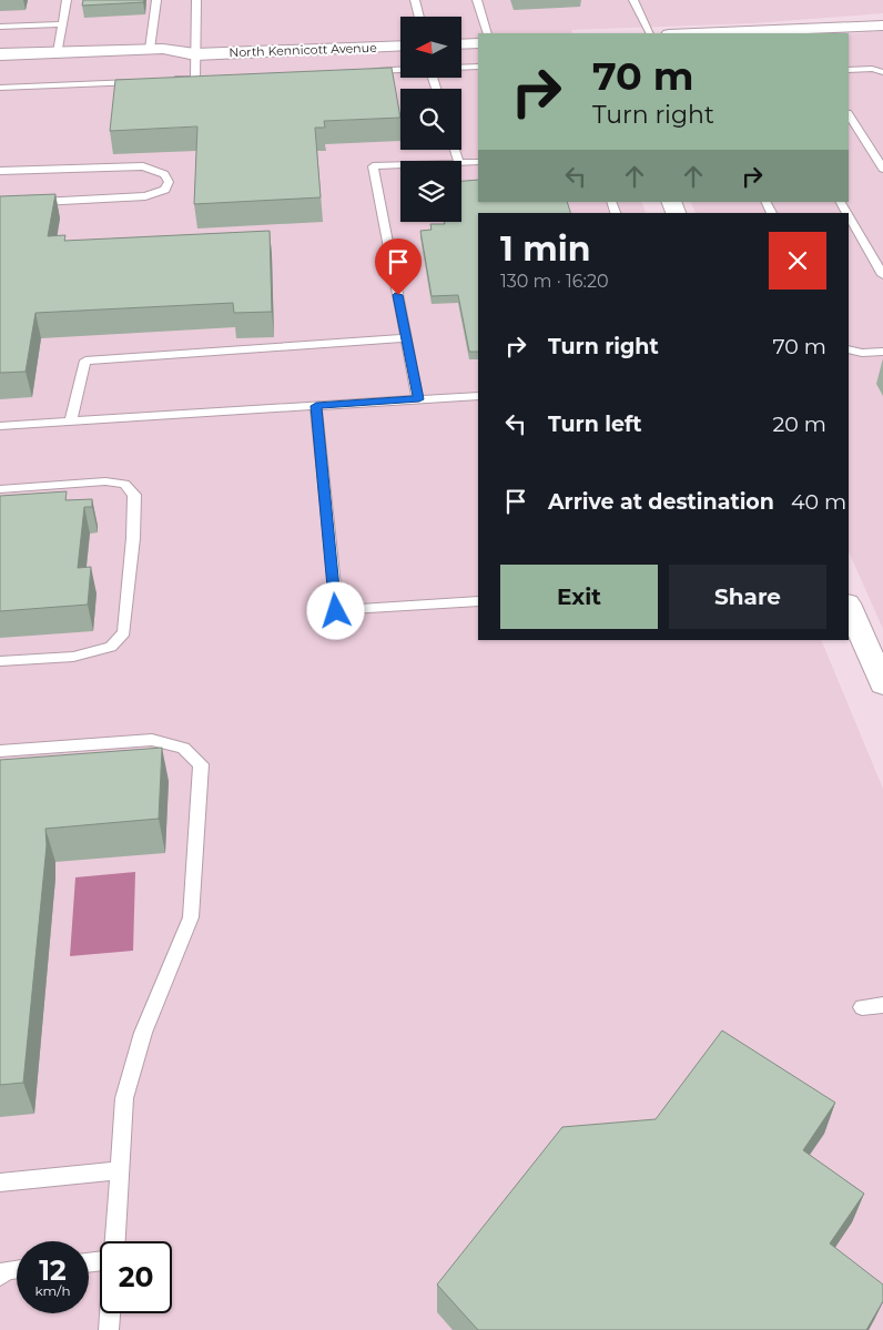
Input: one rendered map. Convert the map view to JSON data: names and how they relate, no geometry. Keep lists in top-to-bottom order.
{
  "streets": {
    "street": ["North Kennicott Avenue"]
  },
  "north": "left",
  "page": {
    "turn": ["70 m", "Turn right"],
    "heading": ["1 min", "130 m · 16:20"],
    "list": [
      {
        "name": "Turn right",
        "value": "70 m"
      },
      {
        "name": "Turn left",
        "value": "20 m"
      },
      {
        "name": "Arrive at destination",
        "value": "40 m"
      }
    ],
    "buttons": ["Exit", "Share"],
    "speed": "12 km/h",
    "limit": "20"
  }
}
